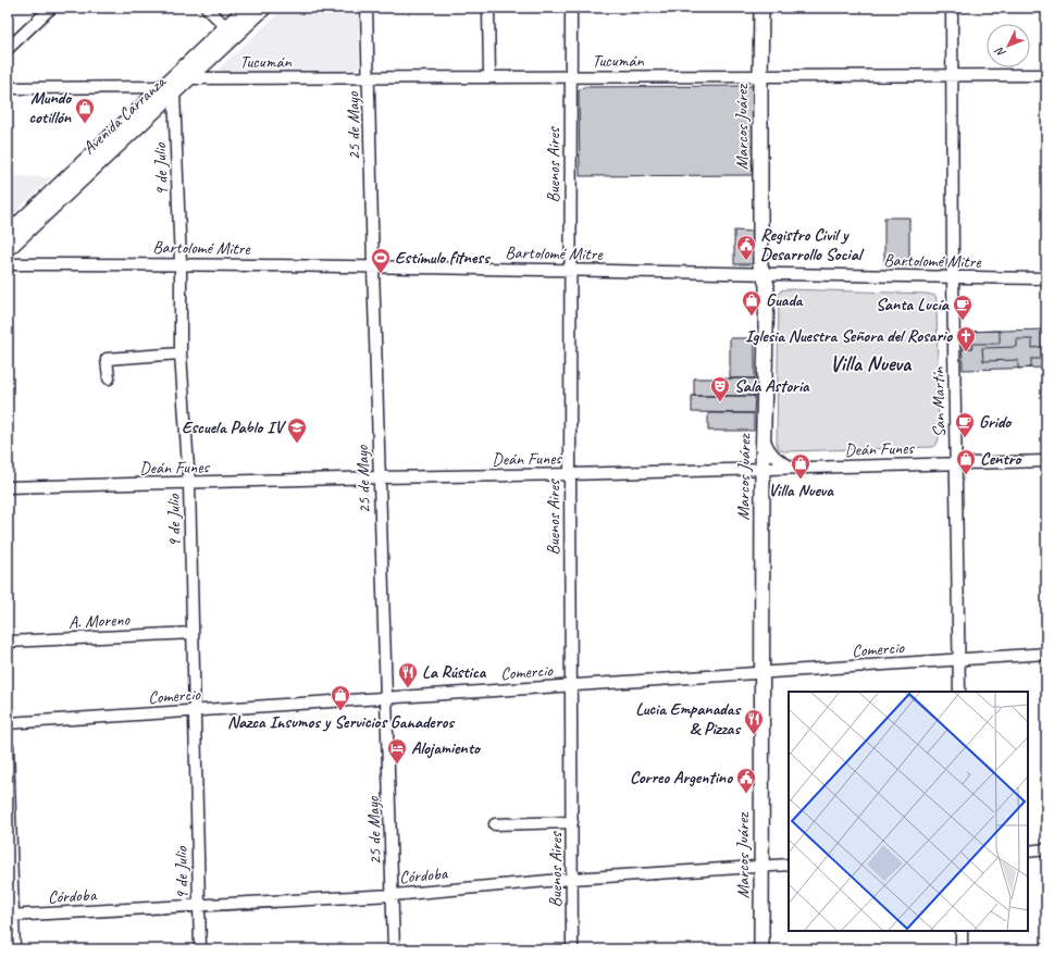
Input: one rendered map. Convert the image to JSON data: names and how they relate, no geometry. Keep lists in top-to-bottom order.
{
  "streets": {
    "main road": ["Avenida Carranza", "Marcos Juárez"],
    "street": [
      "Tucumán",
      "25 de Mayo",
      "Buenos Aires",
      "9 de Julio",
      "Bartolomé Mitre",
      "San Martín",
      "Deán Funes",
      "A. Moreno",
      "Comercio",
      "Córdoba"
    ]
  },
  "crossings": [
    ["Tucumán", "Avenida Carranza"],
    ["Tucumán", "25 de Mayo"],
    ["Tucumán", "Marcos Juárez"],
    ["Tucumán", "Buenos Aires"],
    ["Tucumán", "San Martín"],
    ["Avenida Carranza", "9 de Julio"],
    ["25 de Mayo", "Bartolomé Mitre"],
    ["25 de Mayo", "Deán Funes"],
    ["25 de Mayo", "Comercio"],
    ["25 de Mayo", "Córdoba"],
    ["Marcos Juárez", "Bartolomé Mitre"],
    ["Marcos Juárez", "Deán Funes"],
    ["Marcos Juárez", "Comercio"],
    ["Marcos Juárez", "Córdoba"],
    ["Buenos Aires", "Bartolomé Mitre"],
    ["Buenos Aires", "Deán Funes"],
    ["Buenos Aires", "Comercio"],
    ["Buenos Aires", "Córdoba"],
    ["9 de Julio", "Bartolomé Mitre"],
    ["9 de Julio", "Deán Funes"],
    ["9 de Julio", "A. Moreno"],
    ["9 de Julio", "Comercio"],
    ["9 de Julio", "Córdoba"],
    ["Bartolomé Mitre", "San Martín"],
    ["San Martín", "Deán Funes"],
    ["San Martín", "Comercio"]
  ],
  "districts": ["Villa Nueva"],
  "places": {
    "shop": [
      "Mundo cotillón",
      "Guada",
      "Centro",
      "Villa Nueva",
      "Nazca Insumos y Servicios Ganaderos"
    ],
    "public building": ["Registro Civil y Desarrollo Social", "Correo Argentino"],
    "sports": ["Estímulo fitness"],
    "cafe": ["Santa Lucía", "Grido"],
    "church": ["Iglesia Nuestra Señora del Rosario"],
    "theatre": ["Sala Astoria"],
    "school or university": ["Escuela Pablo IV"],
    "restaurant": ["La Rústica", "Lucia Empanadas & Pizzas"],
    "hotel": ["Alojamiento"]
  },
  "north": "bottom left"
}
